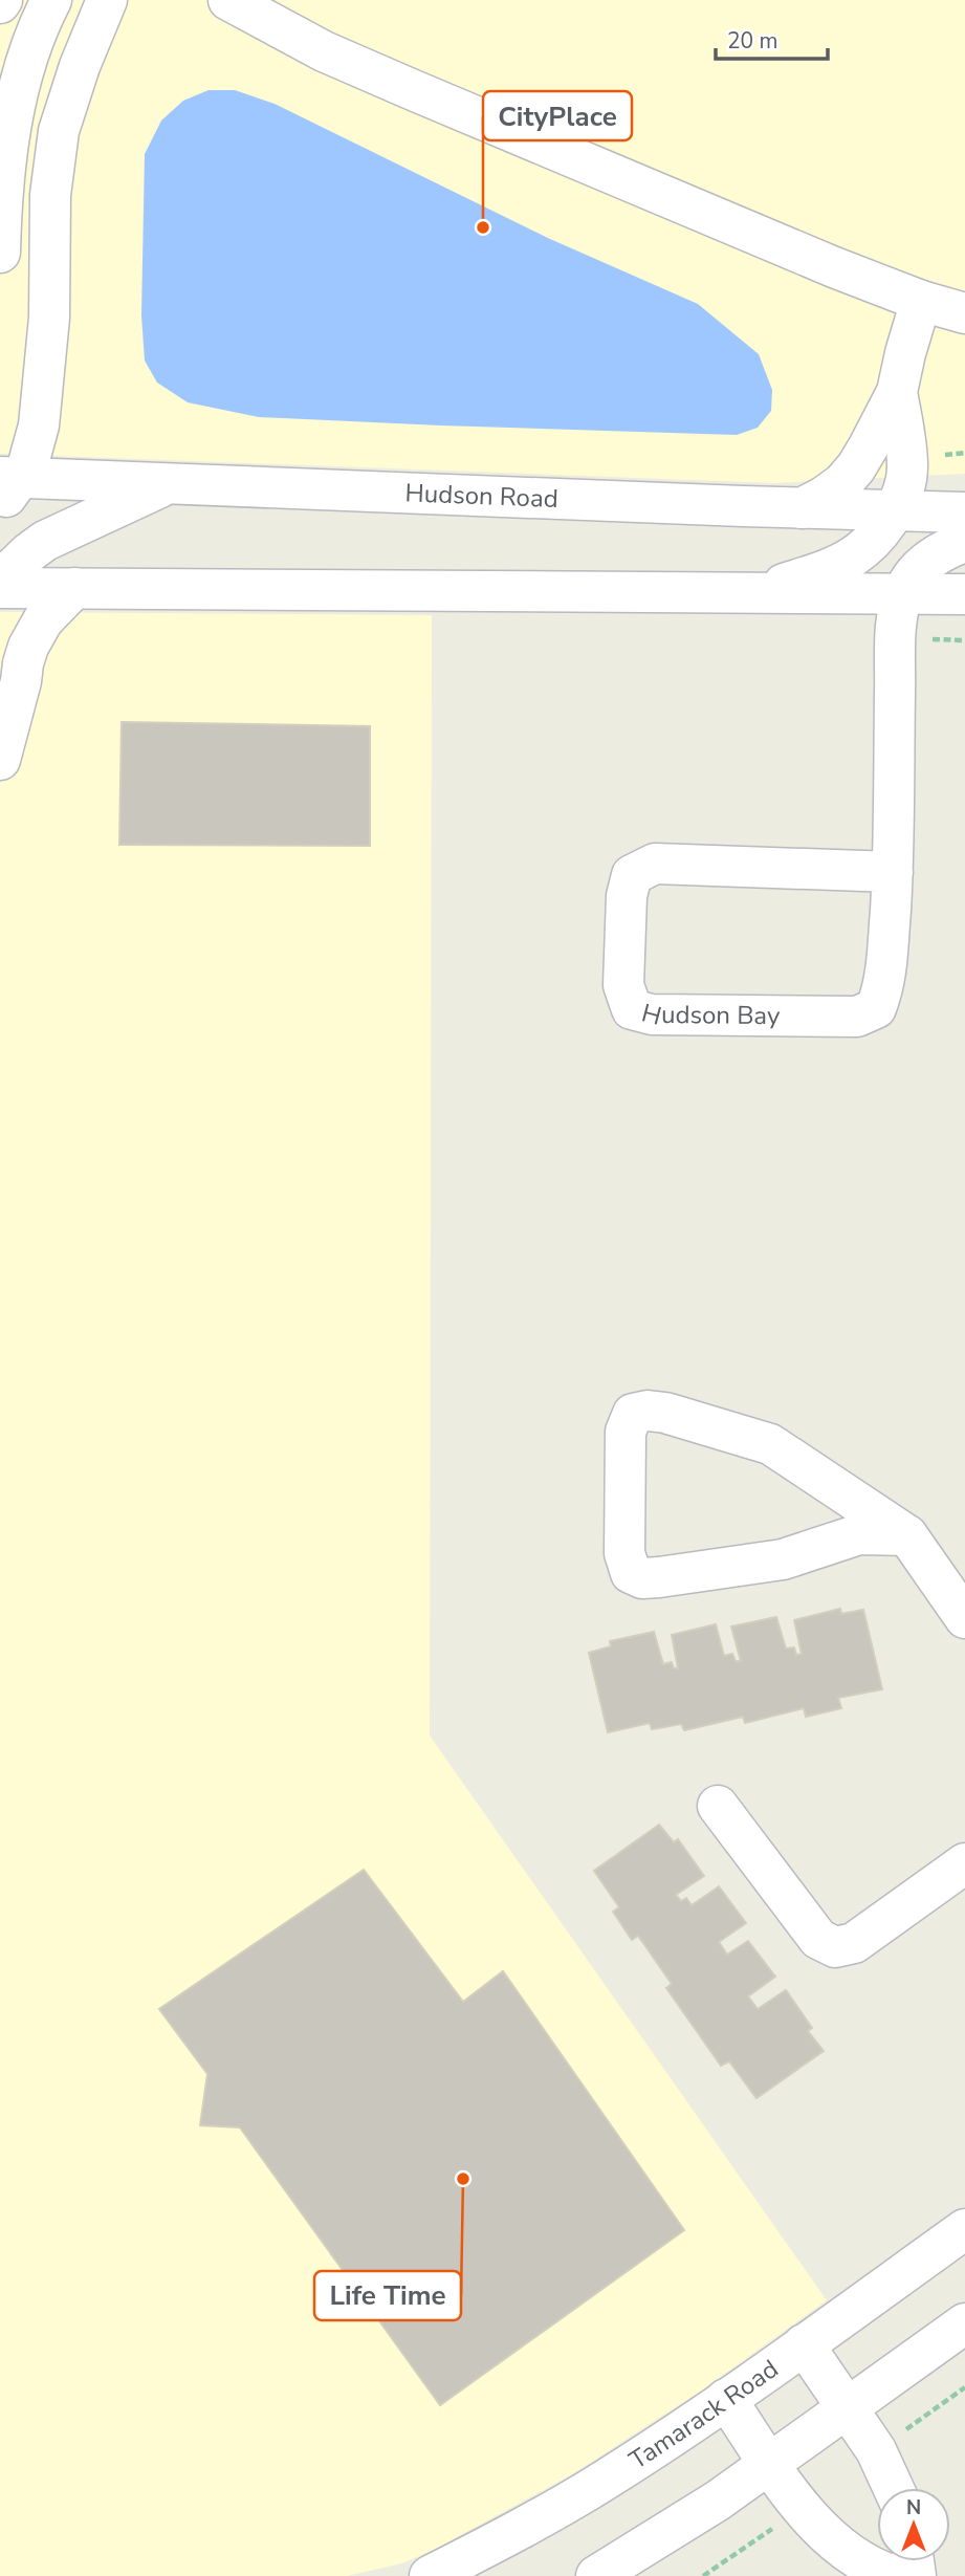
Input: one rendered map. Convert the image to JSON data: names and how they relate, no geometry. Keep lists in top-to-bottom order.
{
  "streets": {
    "street": ["Hudson Road", "Hudson Bay", "Tamarack Road"]
  },
  "places": ["CityPlace", "Life Time"],
  "scale_bar": "20 m",
  "north": "top"
}
